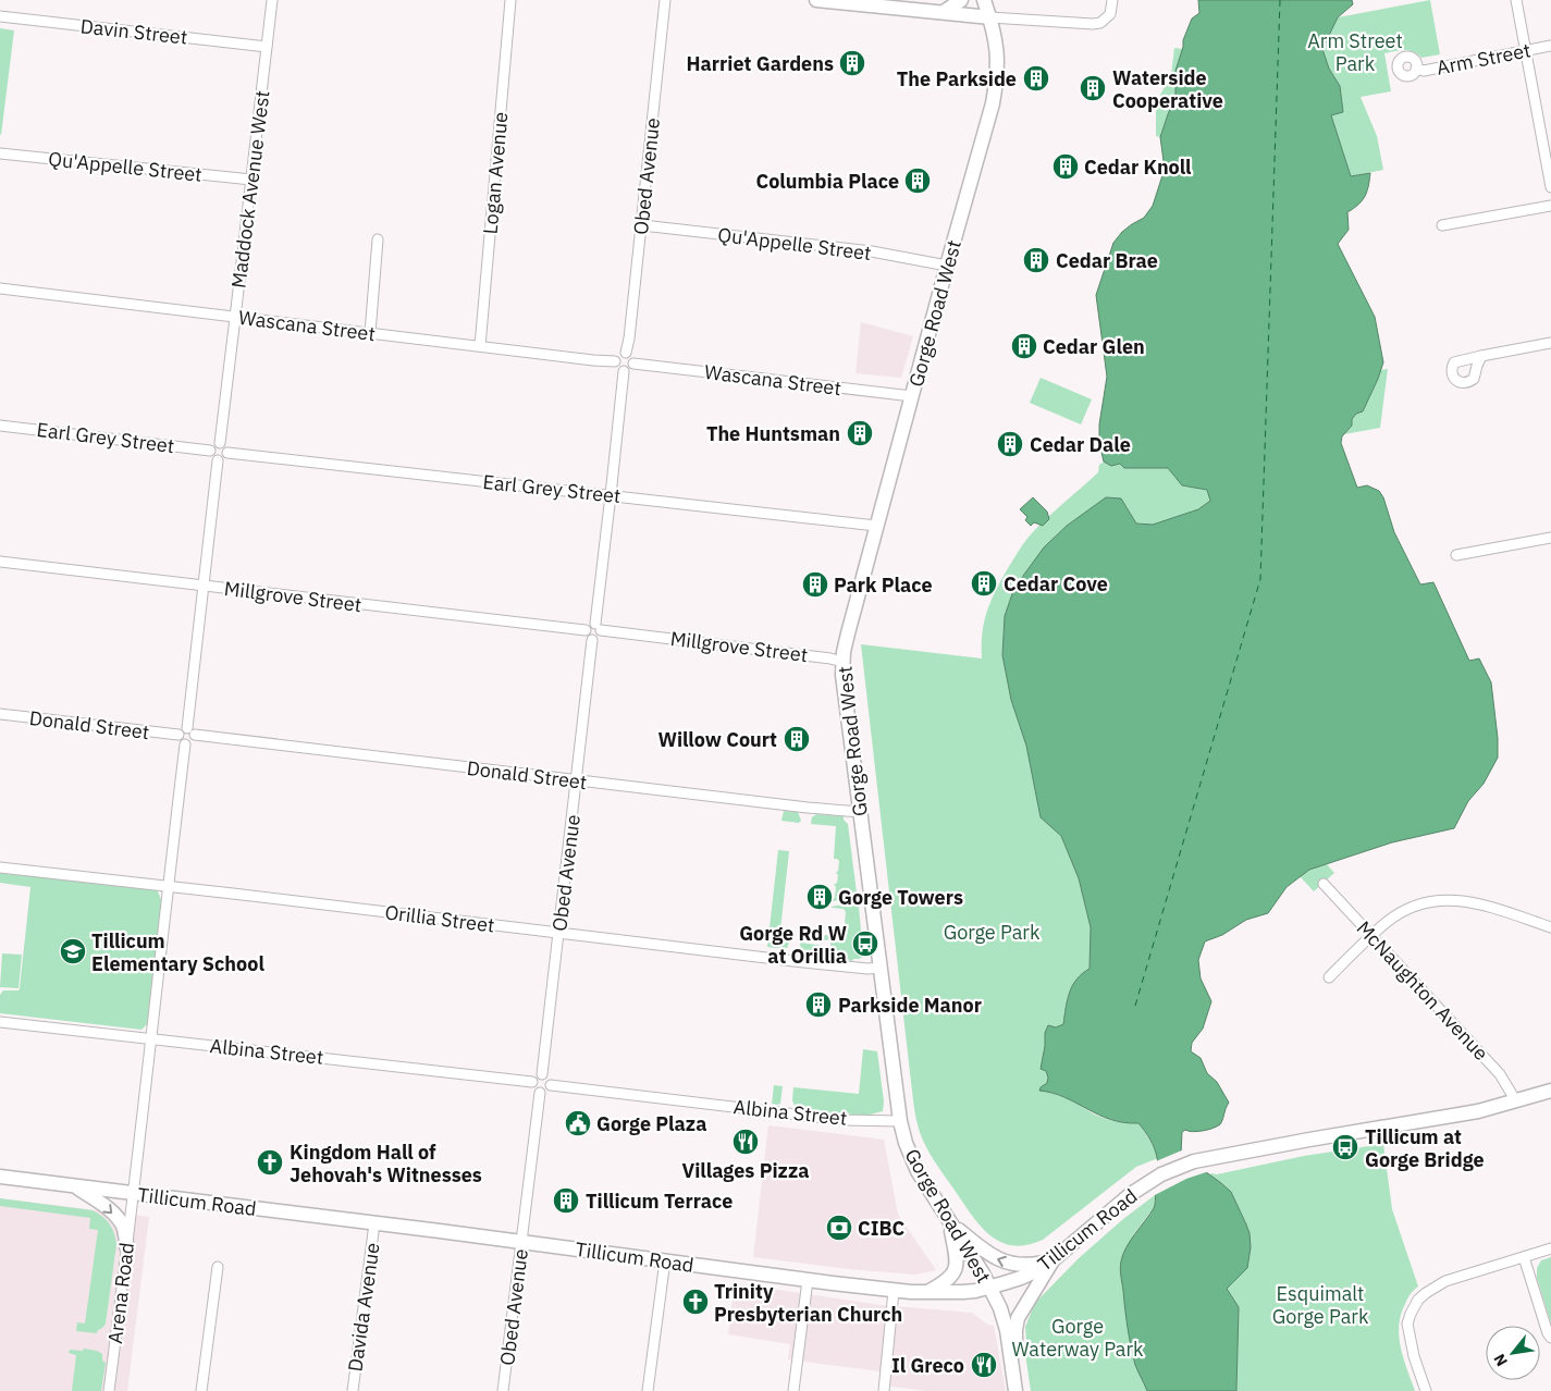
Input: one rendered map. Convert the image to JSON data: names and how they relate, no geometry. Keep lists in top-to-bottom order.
{
  "streets": {
    "main road": ["Gorge Road West", "Tillicum Road"],
    "street": [
      "Davin Street",
      "Arm Street",
      "Qu'Appelle Street",
      "Logan Avenue",
      "Obed Avenue",
      "Maddock Avenue West",
      "Wascana Street",
      "Earl Grey Street",
      "Millgrove Street",
      "Donald Street",
      "Orillia Street",
      "McNaughton Avenue",
      "Albina Street",
      "Arena Road",
      "Davida Avenue"
    ]
  },
  "crossings": [
    ["Davin Street", "Maddock Avenue West"],
    ["Qu'Appelle Street", "Obed Avenue"],
    ["Qu'Appelle Street", "Maddock Avenue West"],
    ["Qu'Appelle Street", "Gorge Road West"],
    ["Logan Avenue", "Wascana Street"],
    ["Obed Avenue", "Wascana Street"],
    ["Obed Avenue", "Millgrove Street"],
    ["Obed Avenue", "Donald Street"],
    ["Obed Avenue", "Orillia Street"],
    ["Obed Avenue", "Albina Street"],
    ["Obed Avenue", "Tillicum Road"],
    ["Maddock Avenue West", "Wascana Street"],
    ["Maddock Avenue West", "Earl Grey Street"],
    ["Gorge Road West", "Wascana Street"],
    ["Gorge Road West", "Earl Grey Street"],
    ["Gorge Road West", "Millgrove Street"],
    ["Gorge Road West", "Donald Street"],
    ["Gorge Road West", "Orillia Street"],
    ["Gorge Road West", "Albina Street"],
    ["Gorge Road West", "Tillicum Road"],
    ["McNaughton Avenue", "Tillicum Road"],
    ["Tillicum Road", "Arena Road"],
    ["Tillicum Road", "Davida Avenue"]
  ],
  "parks": [
    "Arm Street Park",
    "Gorge Park",
    "Esquimalt Gorge Park",
    "Gorge Waterway Park"
  ],
  "places": {
    "building": [
      "Harriet Gardens",
      "The Parkside",
      "Waterside Cooperative",
      "Cedar Knoll",
      "Columbia Place",
      "Cedar Brae",
      "Cedar Glen",
      "The Huntsman",
      "Cedar Dale",
      "Cedar Cove",
      "Park Place",
      "Willow Court",
      "Gorge Towers",
      "Parkside Manor",
      "Tillicum Terrace"
    ],
    "bus stop": ["Gorge Rd W at Orillia", "Tillicum at Gorge Bridge"],
    "school or university": ["Tillicum Elementary School"],
    "public building": ["Gorge Plaza"],
    "restaurant": ["Villages Pizza", "Il Greco"],
    "church": ["Kingdom Hall of Jehovah's Witnesses", "Trinity Presbyterian Church"],
    "bank": ["CIBC"]
  },
  "north": "bottom left"
}
